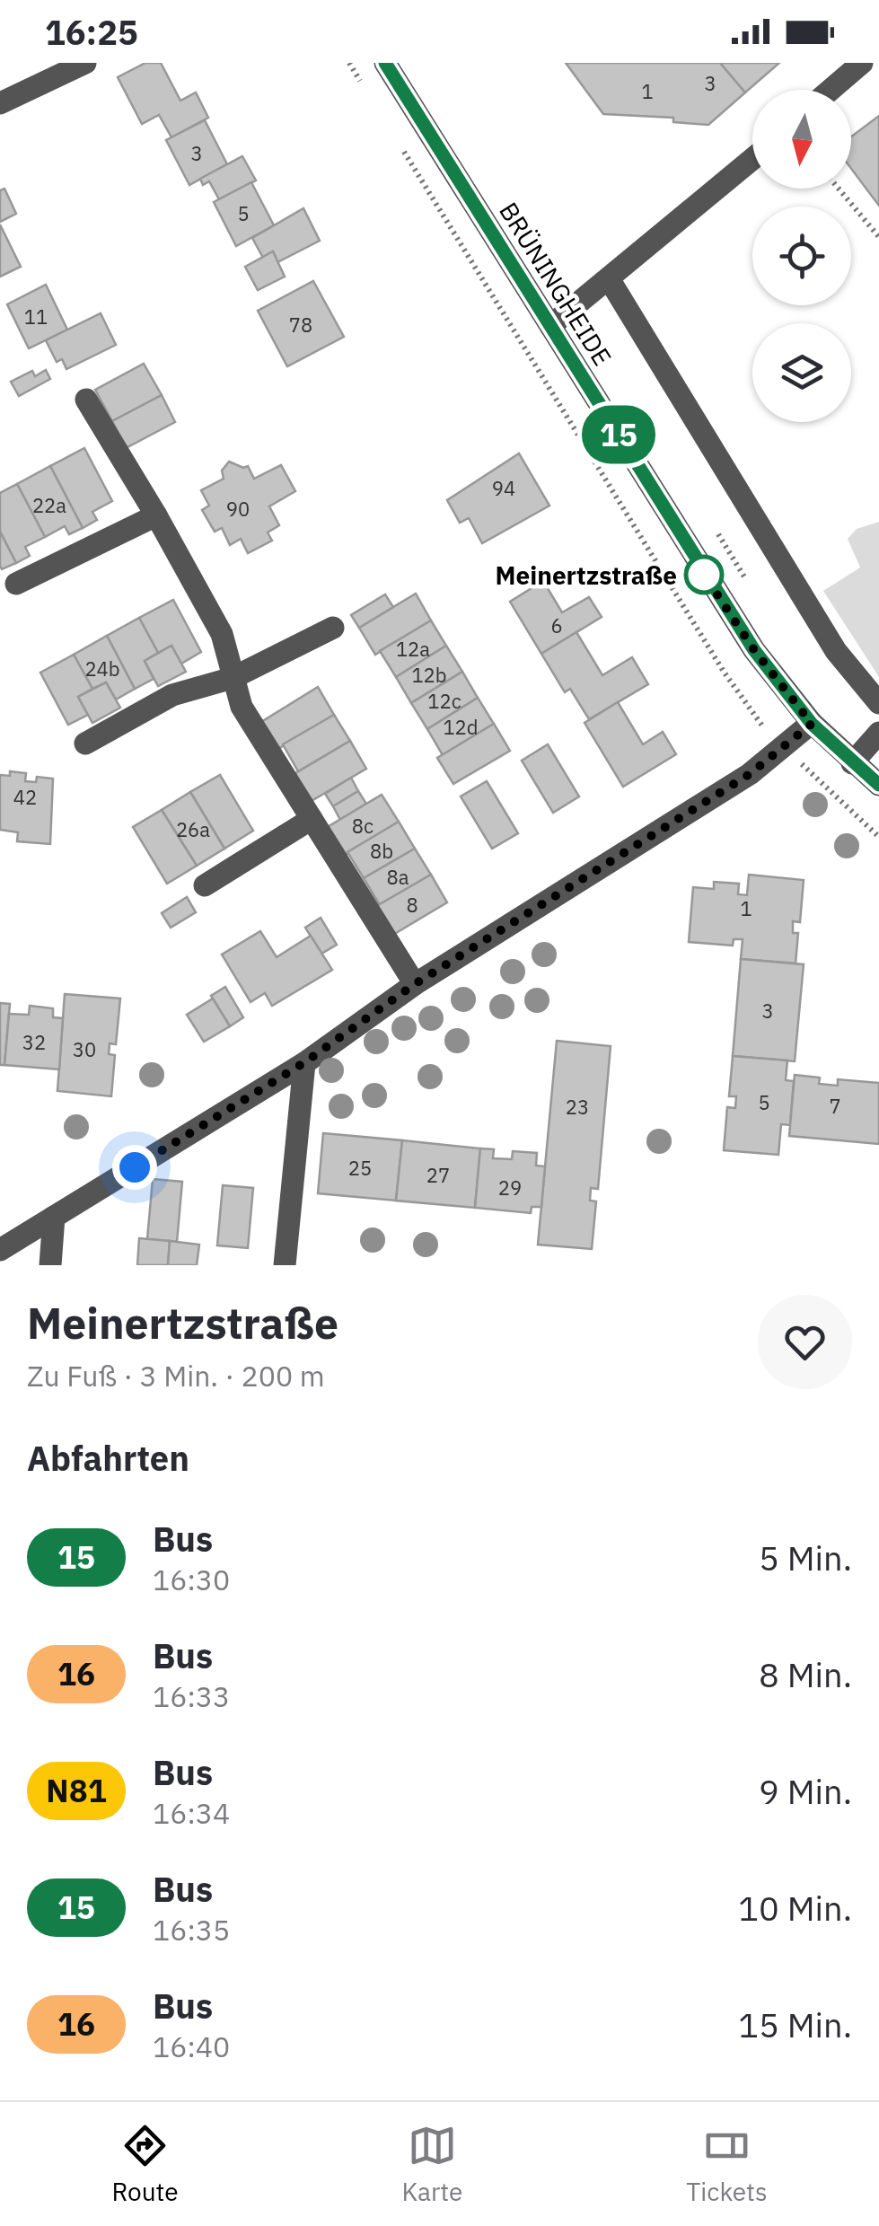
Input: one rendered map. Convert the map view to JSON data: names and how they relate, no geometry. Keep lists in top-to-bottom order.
{
  "streets": {
    "street": ["BRÜNINGHEIDE"]
  },
  "places": ["Meinertzstraße"],
  "lines": ["bus line 15"],
  "house_numbers": [
    "3",
    "1",
    "3",
    "5",
    "11",
    "78",
    "94",
    "22a",
    "90",
    "6",
    "12a",
    "24b",
    "12b",
    "12c",
    "12d",
    "42",
    "8c",
    "26a",
    "8b",
    "8a",
    "8",
    "1",
    "3",
    "32",
    "30",
    "5",
    "7",
    "23",
    "25",
    "27",
    "29"
  ],
  "north": "bottom",
  "page": {
    "status": "16:25",
    "on_map": "15",
    "heading": [
      ["Meinertzstraße", "Zu Fuß · 3 Min. · 200 m"],
      "Abfahrten"
    ],
    "list": [
      {
        "mark": "15",
        "name": "Bus",
        "note": "16:30",
        "value": "5 Min."
      },
      {
        "mark": "16",
        "name": "Bus",
        "note": "16:33",
        "value": "8 Min."
      },
      {
        "mark": "N81",
        "name": "Bus",
        "note": "16:34",
        "value": "9 Min."
      },
      {
        "mark": "15",
        "name": "Bus",
        "note": "16:35",
        "value": "10 Min."
      },
      {
        "mark": "16",
        "name": "Bus",
        "note": "16:40",
        "value": "15 Min."
      }
    ],
    "tabs": ["Route", "Karte", "Tickets"]
  }
}
